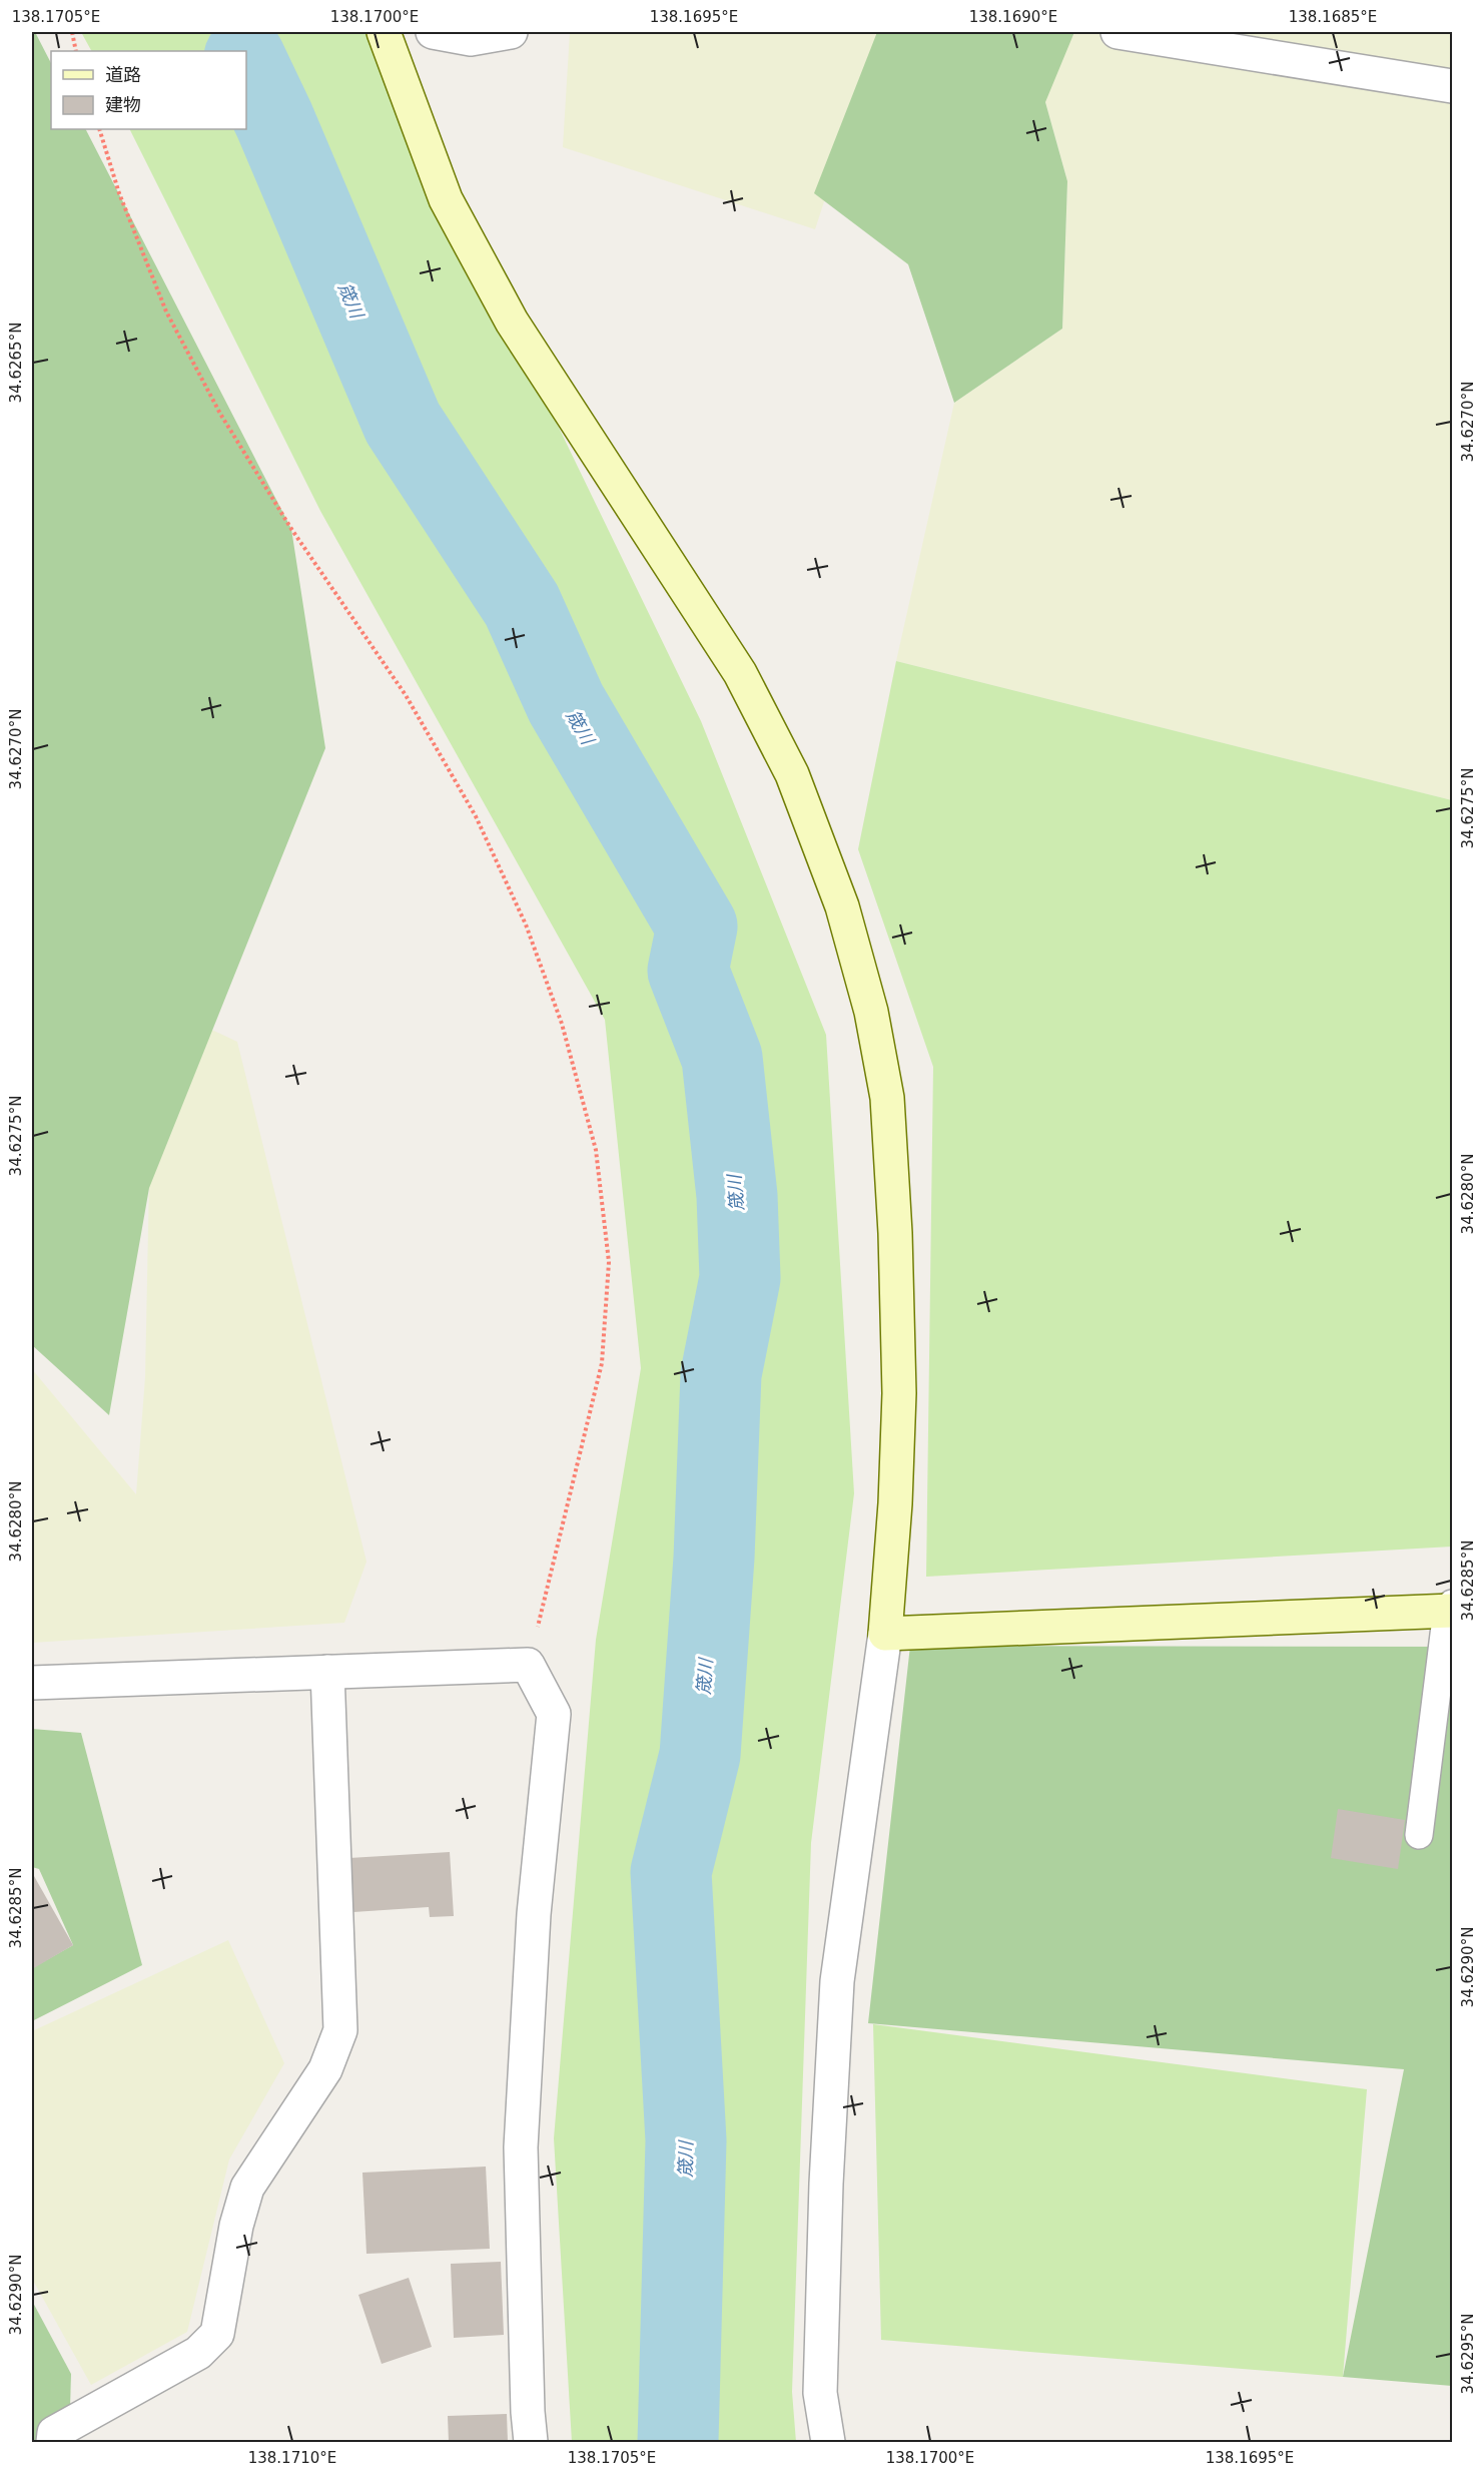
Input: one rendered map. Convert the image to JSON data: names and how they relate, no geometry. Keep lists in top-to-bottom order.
{
  "water": ["筬川"],
  "legend": ["道路", "建物"],
  "coordinates": [
    "138.1705°E",
    "138.1700°E",
    "138.1695°E",
    "138.1690°E",
    "138.1685°E",
    "34.6265°N",
    "34.6270°N",
    "34.6275°N",
    "34.6280°N",
    "34.6285°N",
    "34.6290°N",
    "34.6295°N",
    "138.1710°E"
  ]
}
